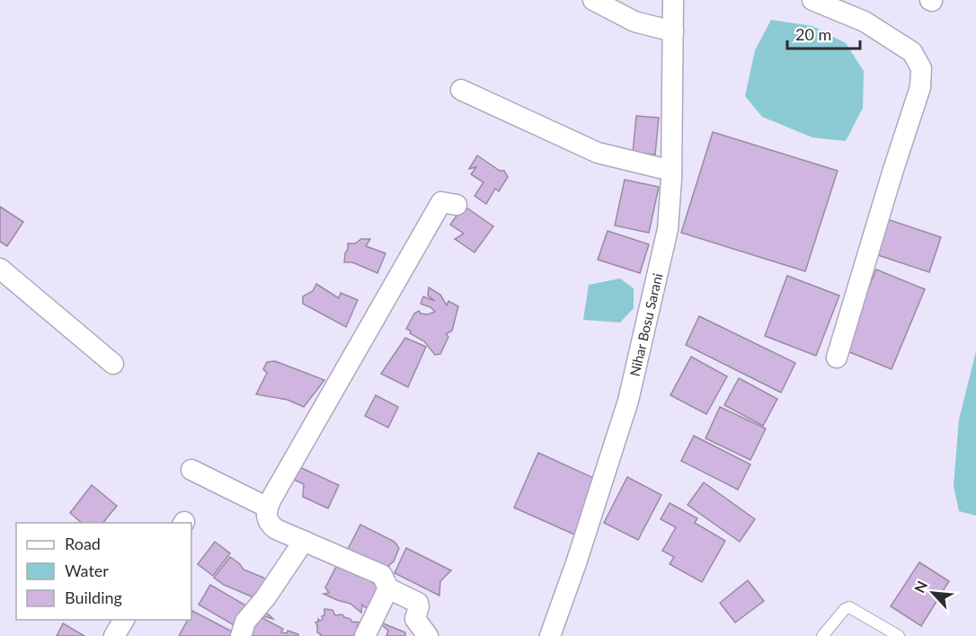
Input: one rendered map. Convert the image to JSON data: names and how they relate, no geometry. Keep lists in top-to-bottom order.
{
  "streets": {
    "street": ["Nihar Bosu Sarani"]
  },
  "legend": ["Road", "Water", "Building"],
  "scale_bar": "20 m",
  "north": "top left"
}
